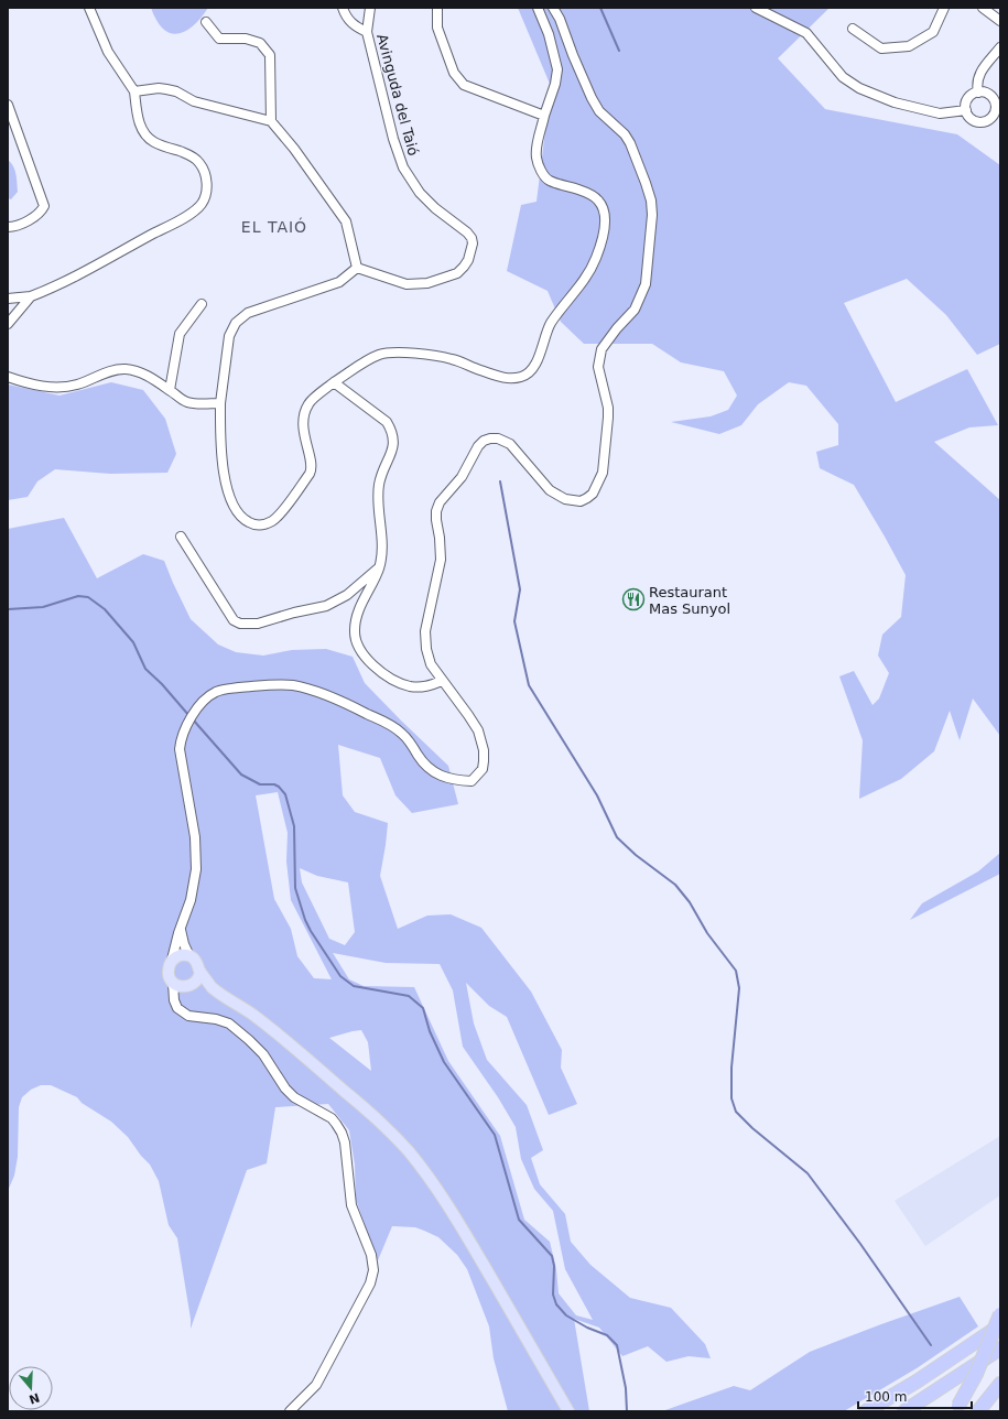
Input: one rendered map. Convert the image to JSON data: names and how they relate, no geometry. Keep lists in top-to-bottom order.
{
  "streets": {
    "street": ["Avinguda del Taió"]
  },
  "districts": ["EL TAIÓ"],
  "places": {
    "restaurant": ["Restaurant Mas Sunyol"]
  },
  "scale_bar": "100 m",
  "north": "bottom"
}
